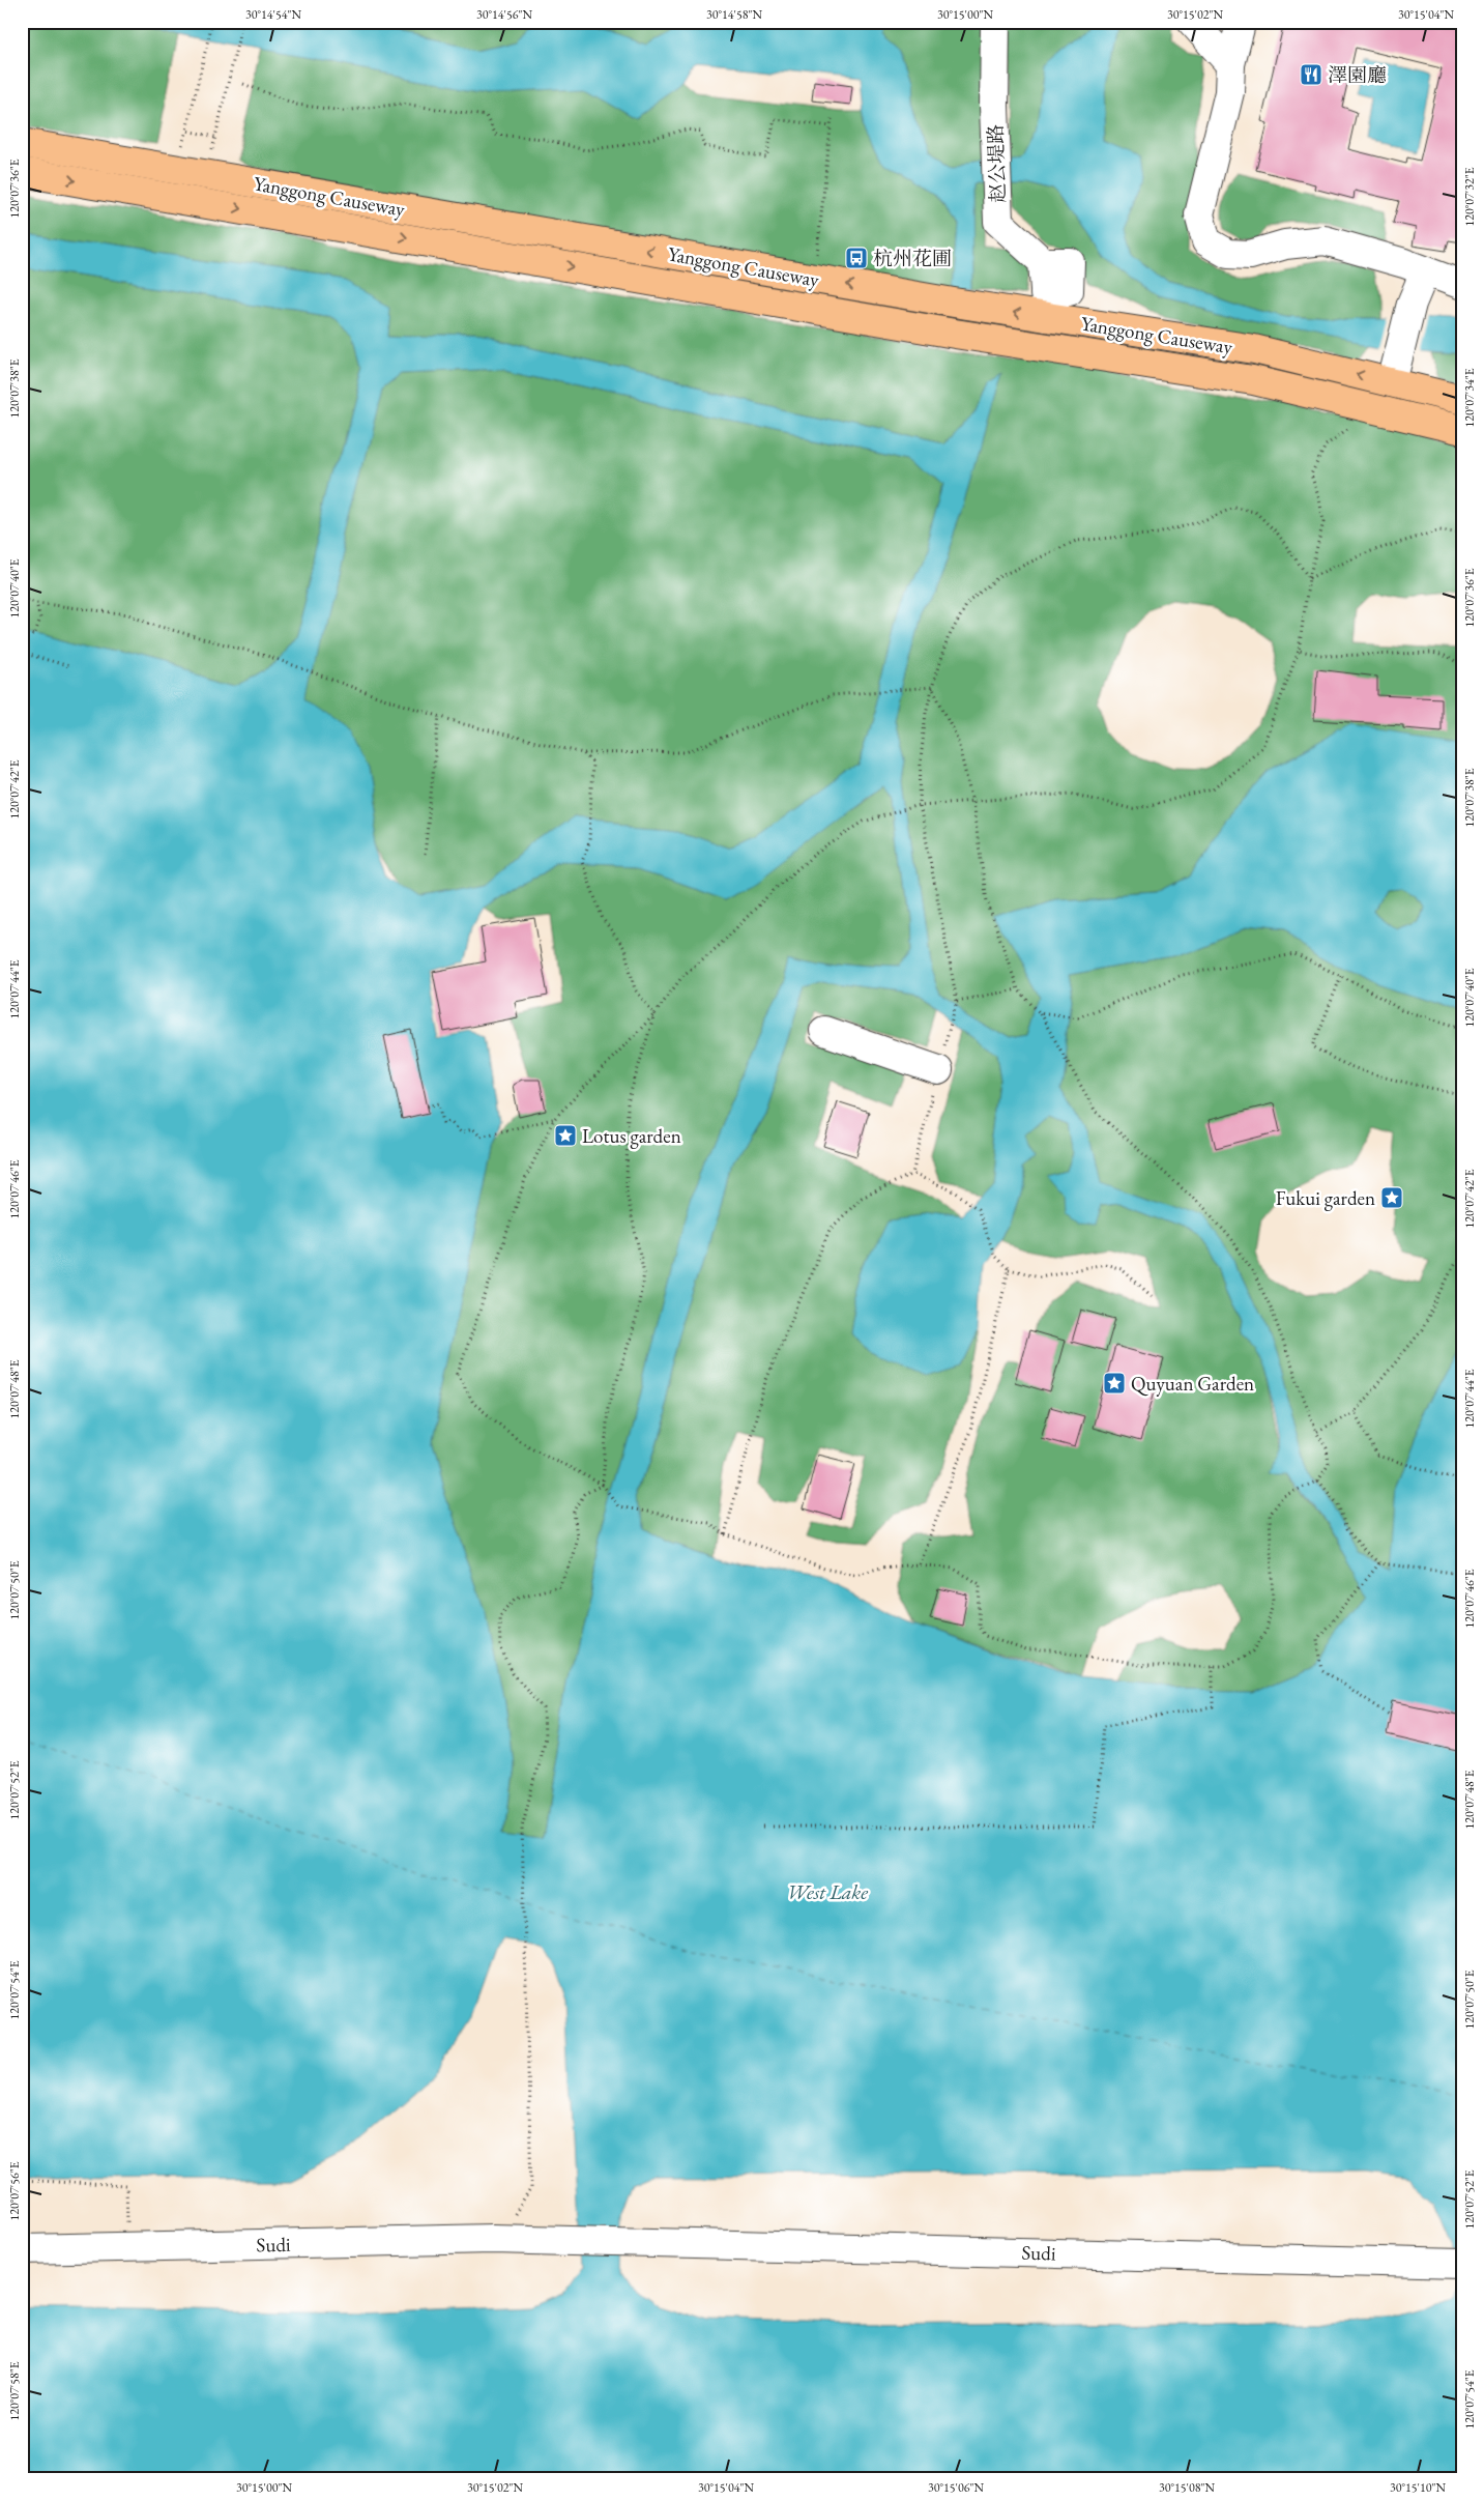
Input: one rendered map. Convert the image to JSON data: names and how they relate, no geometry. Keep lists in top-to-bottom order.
{
  "streets": {
    "main road": ["Yanggong Causeway"],
    "street": ["赵公堤路", "Sudi"]
  },
  "crossings": [
    ["赵公堤路", "Yanggong Causeway"]
  ],
  "water": ["West Lake"],
  "places": {
    "restaurant": ["澤園廳"],
    "bus stop": ["杭州花圃"],
    "place": ["Lotus garden", "Fukui garden", "Quyuan Garden"]
  },
  "coordinates": [
    "30°14'54\"N",
    "30°14'56\"N",
    "30°14'58\"N",
    "30°15'00\"N",
    "30°15'02\"N",
    "30°15'04\"N",
    "120°07'36\"E",
    "120°07'32\"E",
    "120°07'38\"E",
    "120°07'34\"E",
    "120°07'40\"E",
    "120°07'42\"E",
    "120°07'44\"E",
    "120°07'46\"E",
    "120°07'48\"E",
    "120°07'50\"E",
    "120°07'52\"E",
    "120°07'54\"E",
    "120°07'56\"E",
    "120°07'58\"E",
    "30°15'06\"N",
    "30°15'08\"N",
    "30°15'10\"N"
  ]
}
